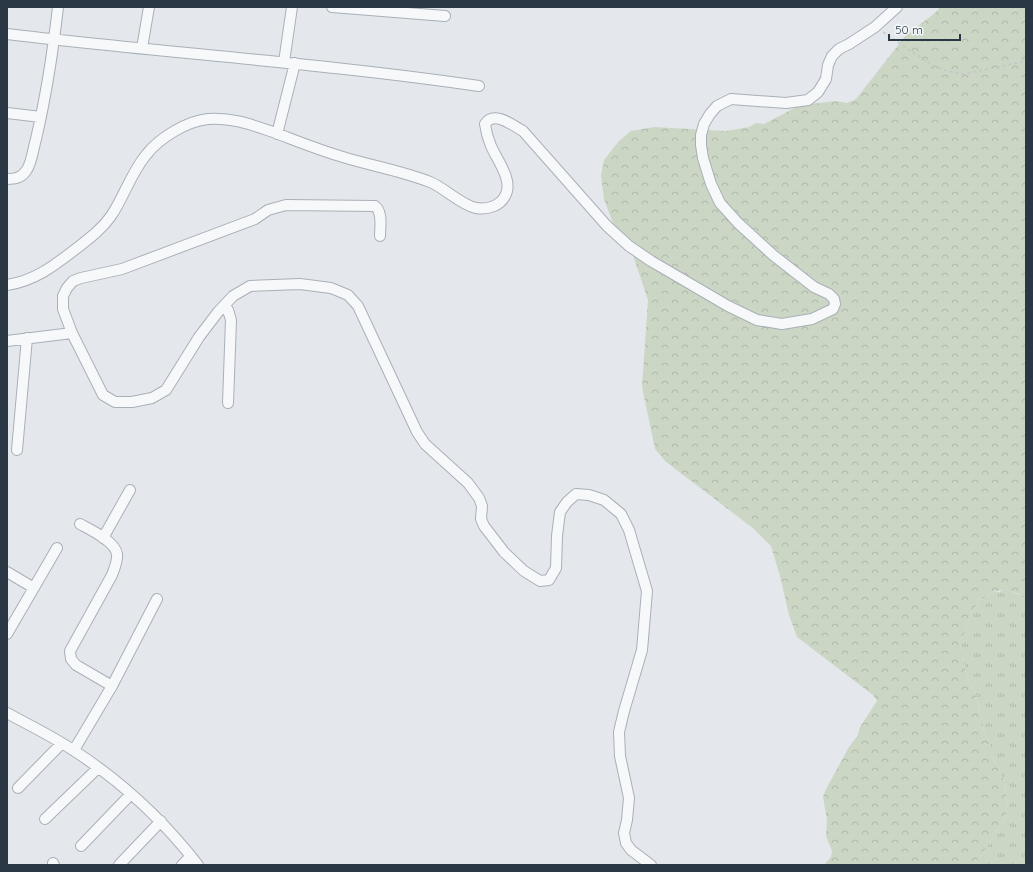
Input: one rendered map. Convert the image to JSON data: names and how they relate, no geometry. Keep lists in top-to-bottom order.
{
  "scale_bar": "50 m"
}
